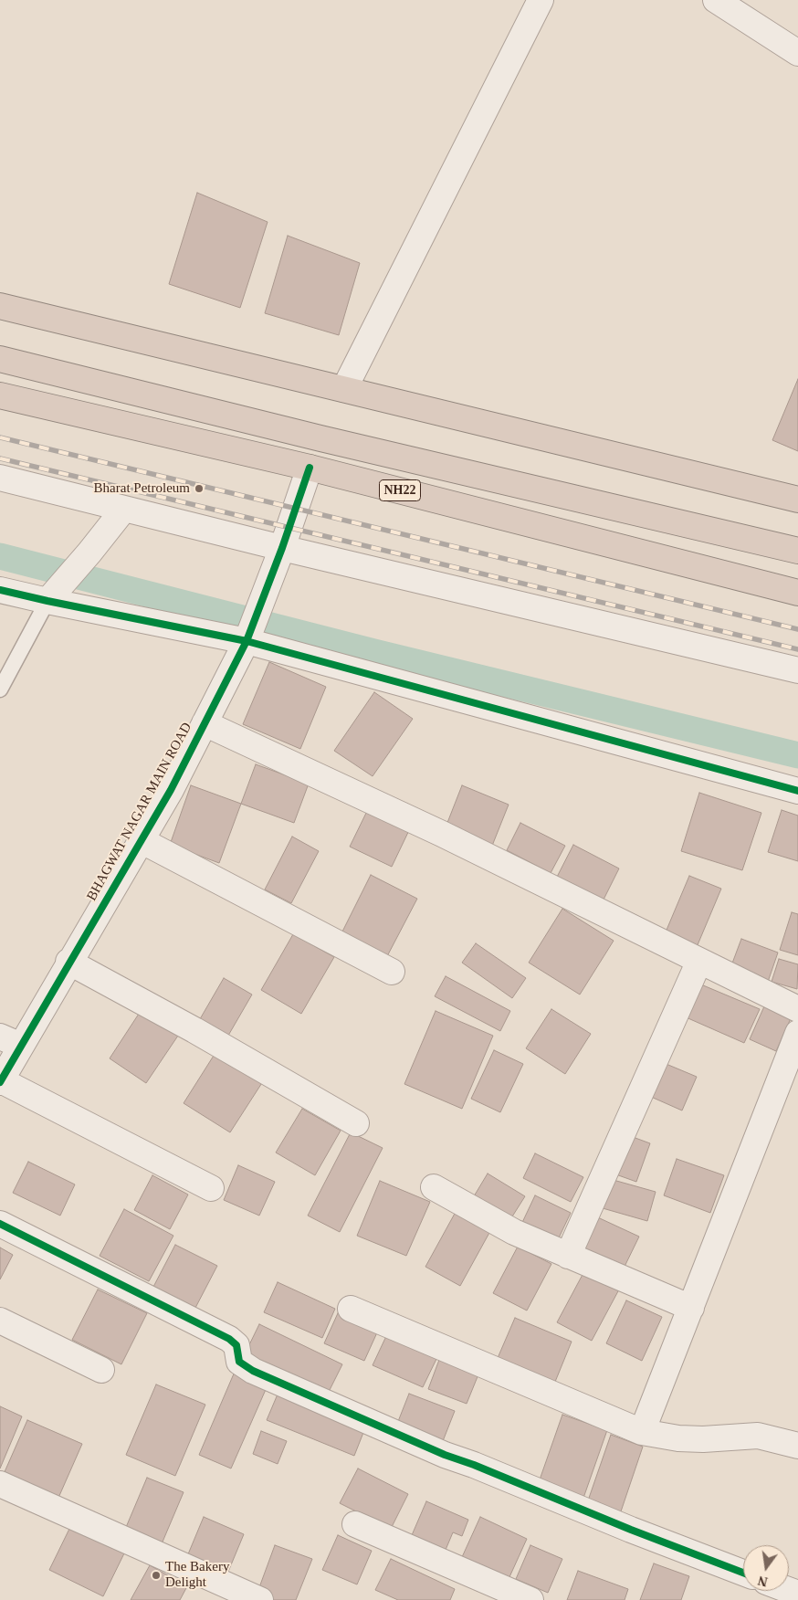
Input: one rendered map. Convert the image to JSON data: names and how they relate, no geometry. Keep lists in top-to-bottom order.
{
  "streets": {
    "highway": ["NH22"],
    "street": ["BHAGWAT NAGAR MAIN ROAD"]
  },
  "crossings": [
    ["NH22", "BHAGWAT NAGAR MAIN ROAD"]
  ],
  "places": ["Bharat Petroleum", "The Bakery Delight"],
  "north": "bottom"
}
